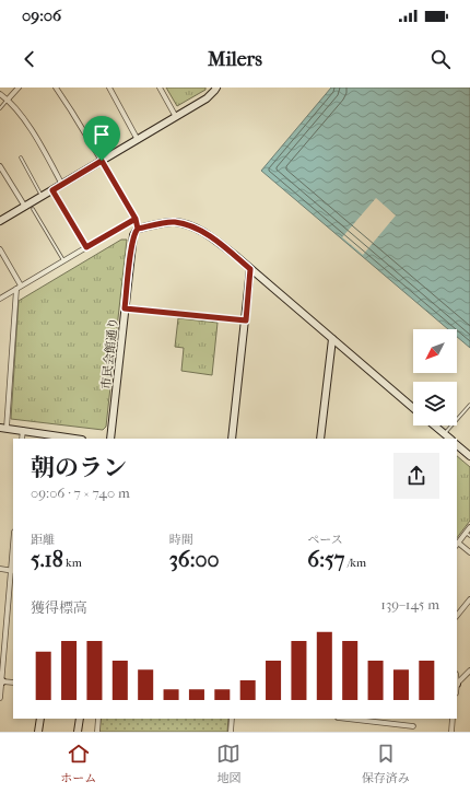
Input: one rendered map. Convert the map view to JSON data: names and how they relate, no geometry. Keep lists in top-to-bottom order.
{
  "streets": {
    "street": ["市民会館通り"]
  },
  "north": "bottom left",
  "page": {
    "status": "09:06",
    "header": "Milers",
    "heading": ["朝のラン", "09:06 · 7 × 740 m"],
    "stats": [
      ["距離", "5.18 km"],
      ["時間", "36:00"],
      ["ペース", "6:57 /km"]
    ],
    "chart": ["獲得標高", "139–145 m"],
    "tabs": ["ホーム", "地図", "保存済み"]
  }
}
